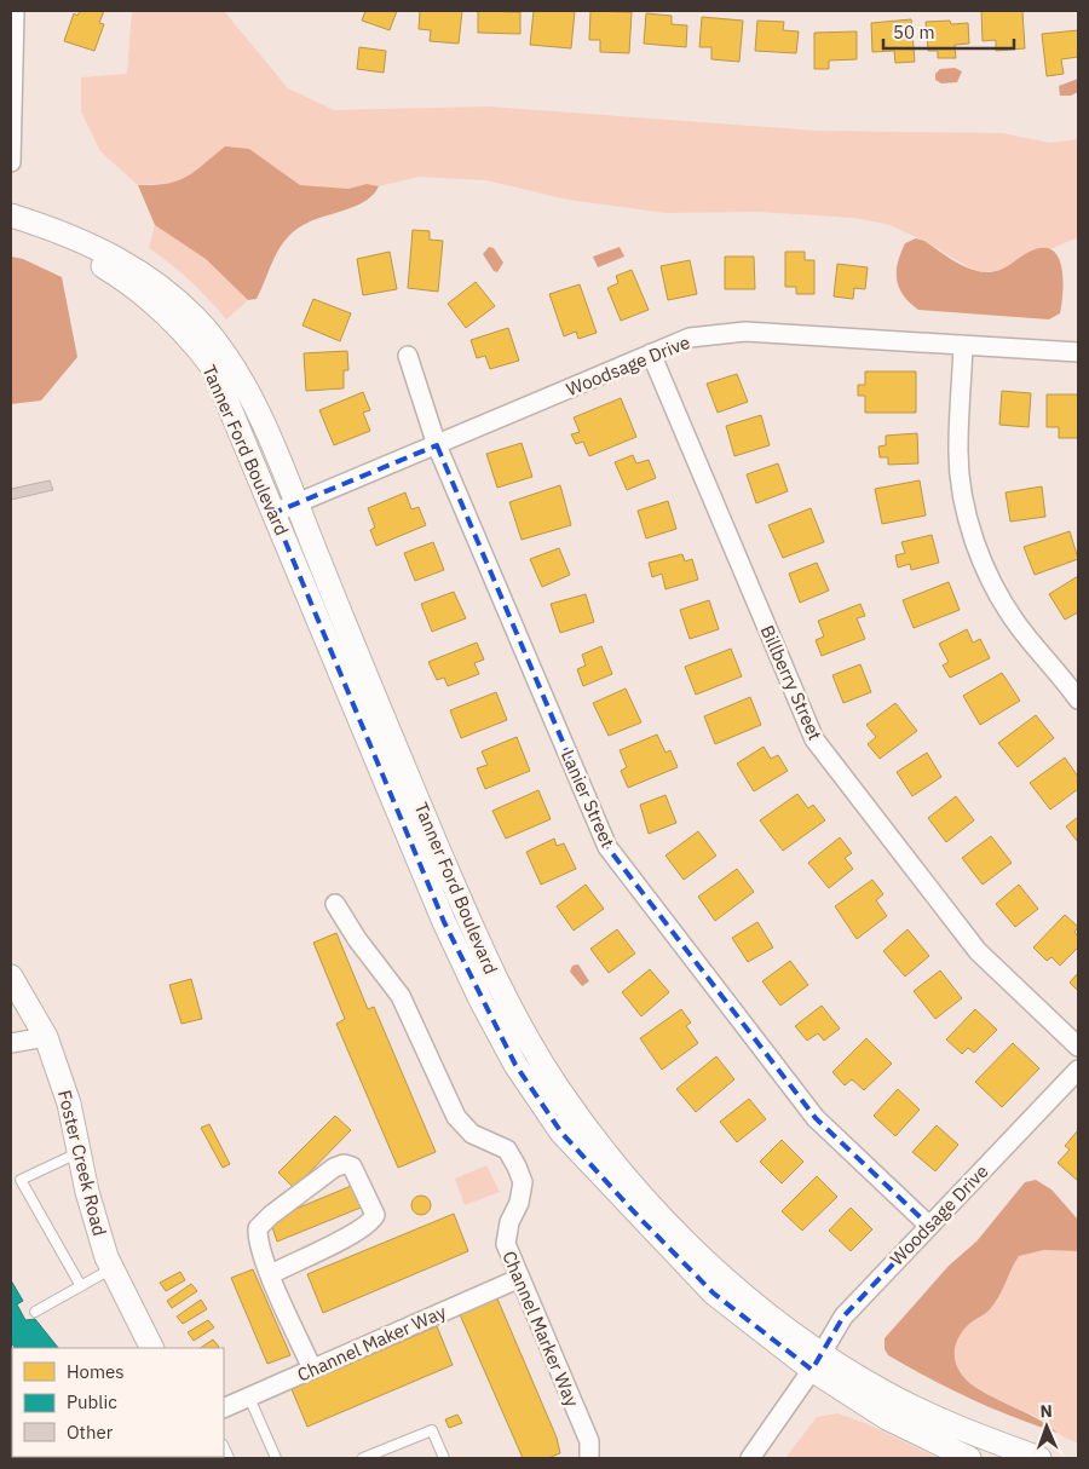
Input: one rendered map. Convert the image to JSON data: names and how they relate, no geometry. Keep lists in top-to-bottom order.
{
  "streets": {
    "street": [
      "Woodsage Drive",
      "Tanner Ford Boulevard",
      "Billberry Street",
      "Lanier Street",
      "Foster Creek Road",
      "Channel Marker Way",
      "Channel Maker Way"
    ]
  },
  "crossings": [
    ["Woodsage Drive", "Tanner Ford Boulevard"],
    ["Woodsage Drive", "Billberry Street"],
    ["Woodsage Drive", "Lanier Street"],
    ["Channel Marker Way", "Channel Maker Way"]
  ],
  "legend": ["Homes", "Public", "Other"],
  "scale_bar": "50 m",
  "north": "top"
}
